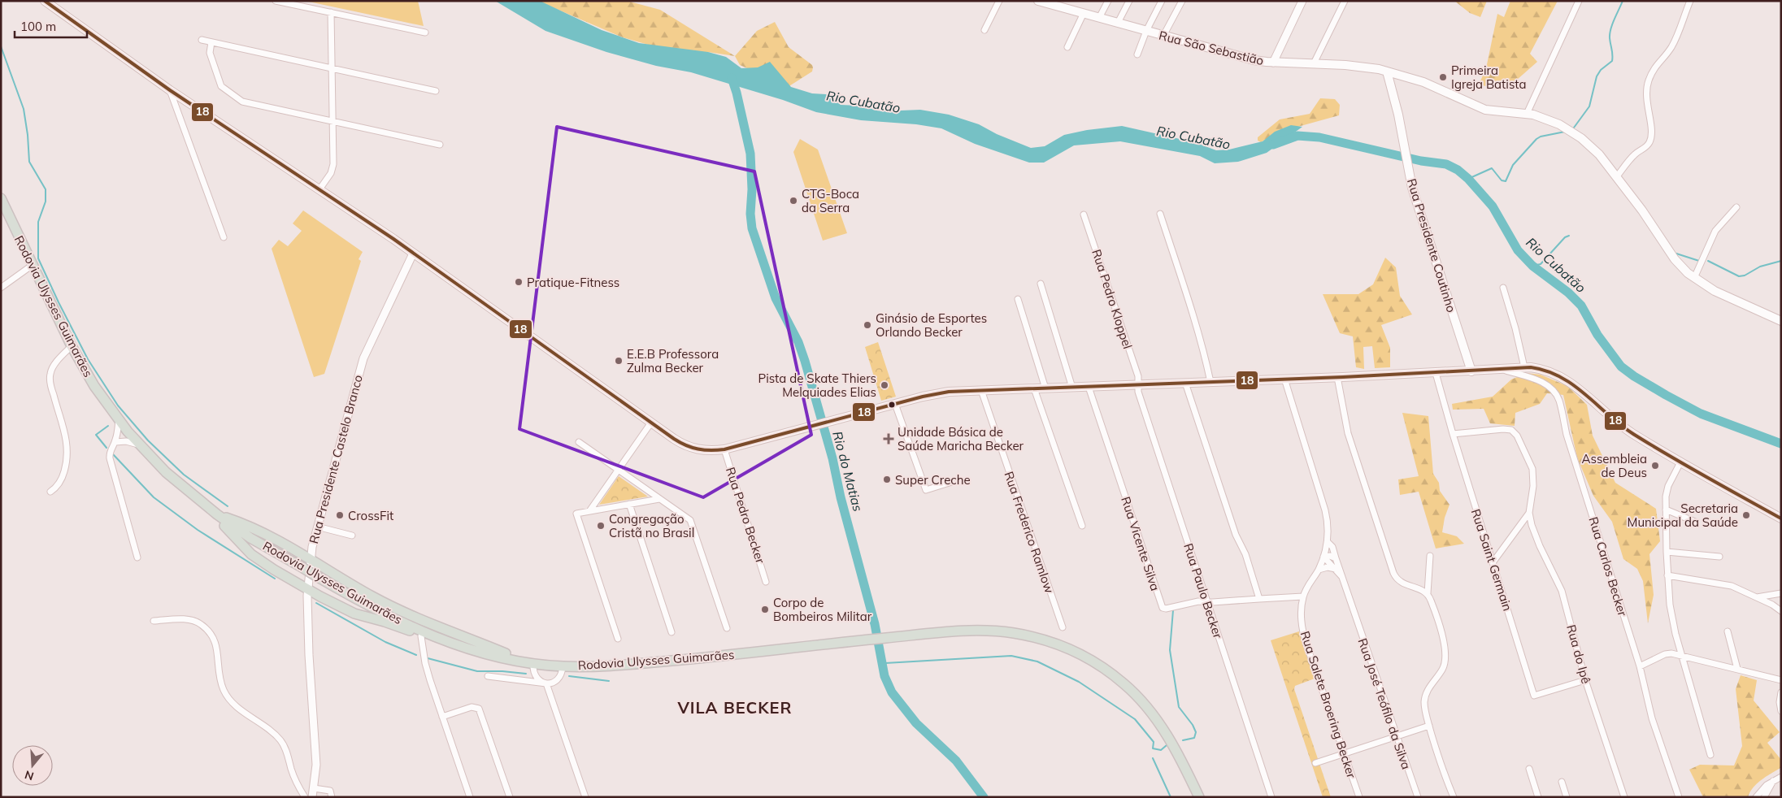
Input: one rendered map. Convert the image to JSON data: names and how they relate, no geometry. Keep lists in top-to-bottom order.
{
  "streets": {
    "highway": ["Rodovia Ulysses Guimarães"],
    "main road": ["Rua São Sebastião", "Rua Presidente Coutinho"],
    "street": [
      "Rua Pedro Kloppel",
      "Rua Presidente Castelo Branco",
      "Rua Pedro Becker",
      "Rua Frederico Ramlow",
      "Rua Vicente Silva",
      "Rua Saint Germain",
      "Rua Carlos Becker",
      "Rua Paulo Becker",
      "Rua do Ipê",
      "Rua José Teófilo da Silva",
      "Rua Salete Broering Becker"
    ]
  },
  "crossings": [
    ["Rua São Sebastião", "Rua Presidente Coutinho"],
    ["Rua Pedro Kloppel", "Rua Paulo Becker"],
    ["Rua Vicente Silva", "Rua Paulo Becker"],
    ["Rua Vicente Silva", "Rua Salete Broering Becker"],
    ["Rua Saint Germain", "Rua do Ipê"],
    ["Rua José Teófilo da Silva", "Rua Salete Broering Becker"]
  ],
  "districts": ["VILA BECKER"],
  "water": ["Rio Cubatão", "Rio do Matias"],
  "places": {
    "other": [
      "Primeira Igreja Batista",
      "CTG-Boca da Serra",
      "Pratique-Fitness",
      "Ginásio de Esportes Orlando Becker",
      "E.E.B Professora Zulma Becker",
      "Pista de Skate Thiers Melquiades Elias",
      "Assembleia de Deus",
      "Super Creche",
      "CrossFit",
      "Secretaria Municipal da Saúde",
      "Congregação Cristã no Brasil",
      "Corpo de Bombeiros Militar"
    ],
    "health": ["Unidade Básica de Saúde Maricha Becker"]
  },
  "lines": ["transit line 18"],
  "scale_bar": "100 m",
  "north": "bottom"
}
